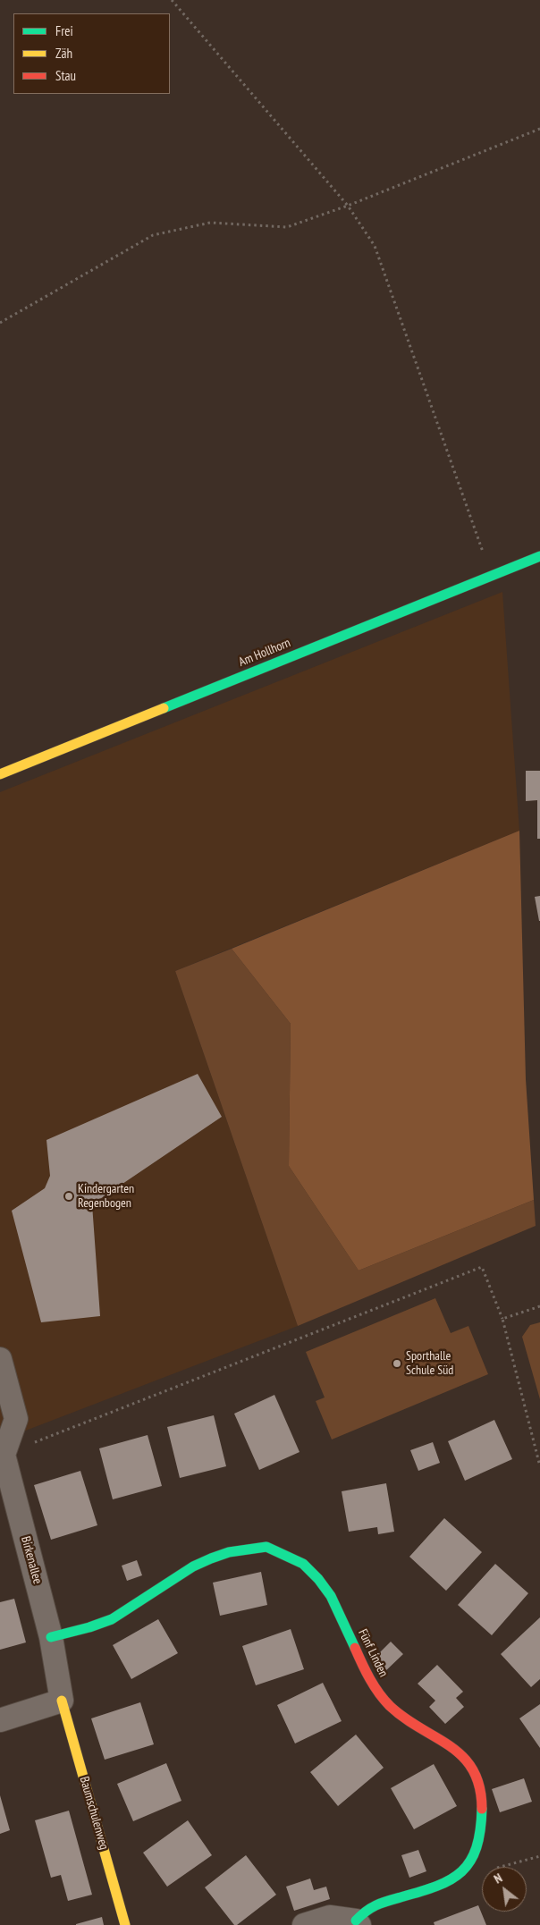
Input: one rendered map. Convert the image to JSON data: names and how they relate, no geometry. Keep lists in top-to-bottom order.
{
  "streets": {
    "street": [
      "Am Hollhorn",
      "Birkenallee",
      "Fünf Linden",
      "Baumschulenweg"
    ]
  },
  "crossings": [
    ["Birkenallee", "Fünf Linden"],
    ["Birkenallee", "Baumschulenweg"]
  ],
  "places": ["Kindergarten Regenbogen", "Sporthalle Schule Süd"],
  "legend": ["Frei", "Zäh", "Stau"],
  "north": "top left"
}
